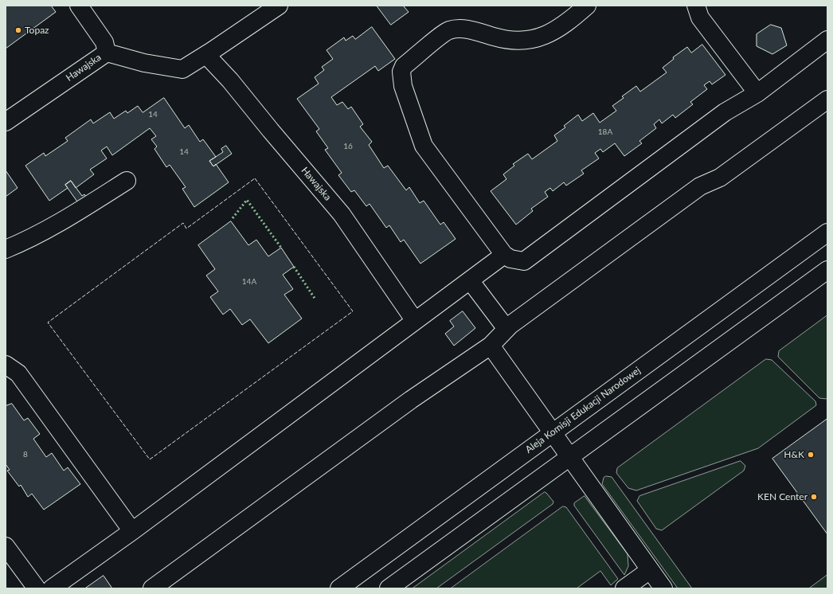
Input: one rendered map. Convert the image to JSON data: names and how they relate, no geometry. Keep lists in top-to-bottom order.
{
  "streets": {
    "street": ["Hawajska", "Aleja Komisji Edukacji Narodowej"]
  },
  "places": ["Topaz", "H&K", "KEN Center"],
  "house_numbers": [
    "14",
    "18A",
    "16",
    "14",
    "14A",
    "8"
  ]
}
